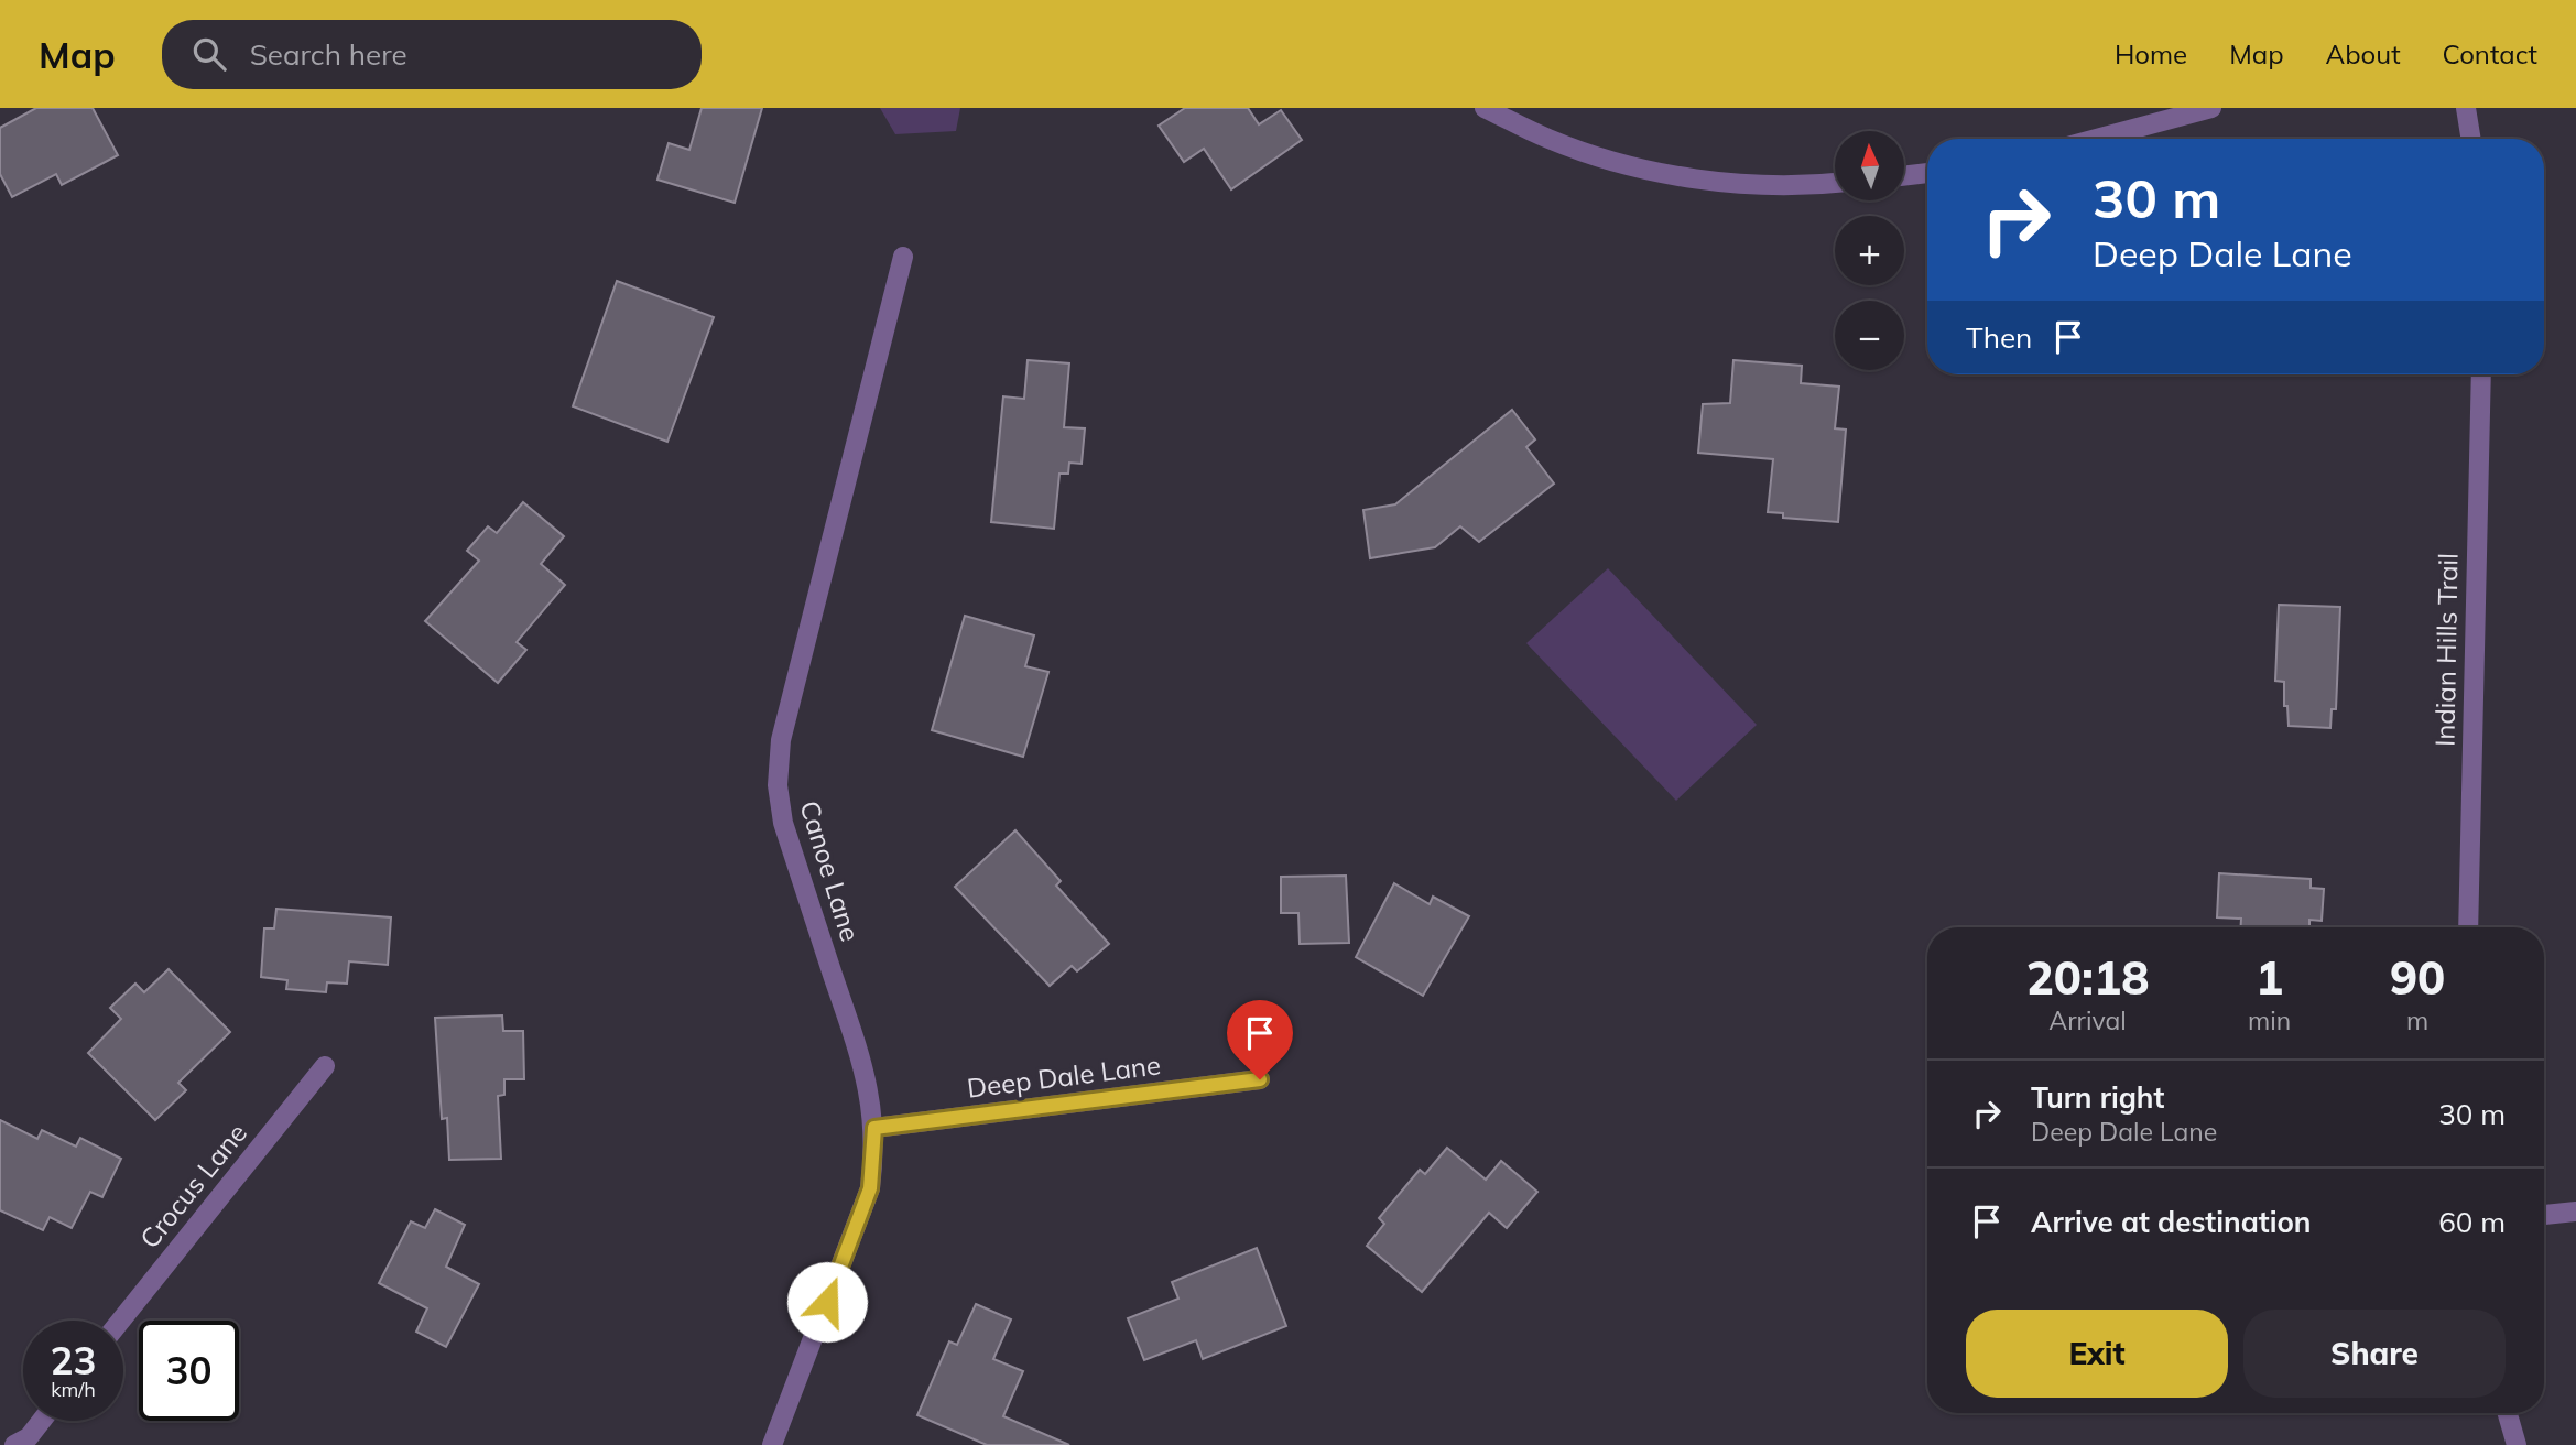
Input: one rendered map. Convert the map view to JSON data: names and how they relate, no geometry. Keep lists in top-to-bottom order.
{
  "streets": {
    "street": [
      "Indian Hills Trail",
      "Canoe Lane",
      "Deep Dale Lane",
      "Crocus Lane"
    ]
  },
  "crossings": [
    ["Canoe Lane", "Deep Dale Lane"]
  ],
  "north": "top",
  "page": {
    "header": "Map",
    "search": "Search here",
    "nav": [
      "Home",
      "Map",
      "About",
      "Contact"
    ],
    "map_buttons": ["+", "−"],
    "turn": ["30 m", "Deep Dale Lane"],
    "then": "Then",
    "eta": [
      "20:18",
      "Arrival",
      "1",
      "min",
      "90",
      "m"
    ],
    "list": [
      {
        "name": "Turn right",
        "note": "Deep Dale Lane",
        "value": "30 m"
      },
      {
        "name": "Arrive at destination",
        "value": "60 m"
      }
    ],
    "buttons": ["Exit", "Share"],
    "speed": "23 km/h",
    "limit": "30"
  }
}
